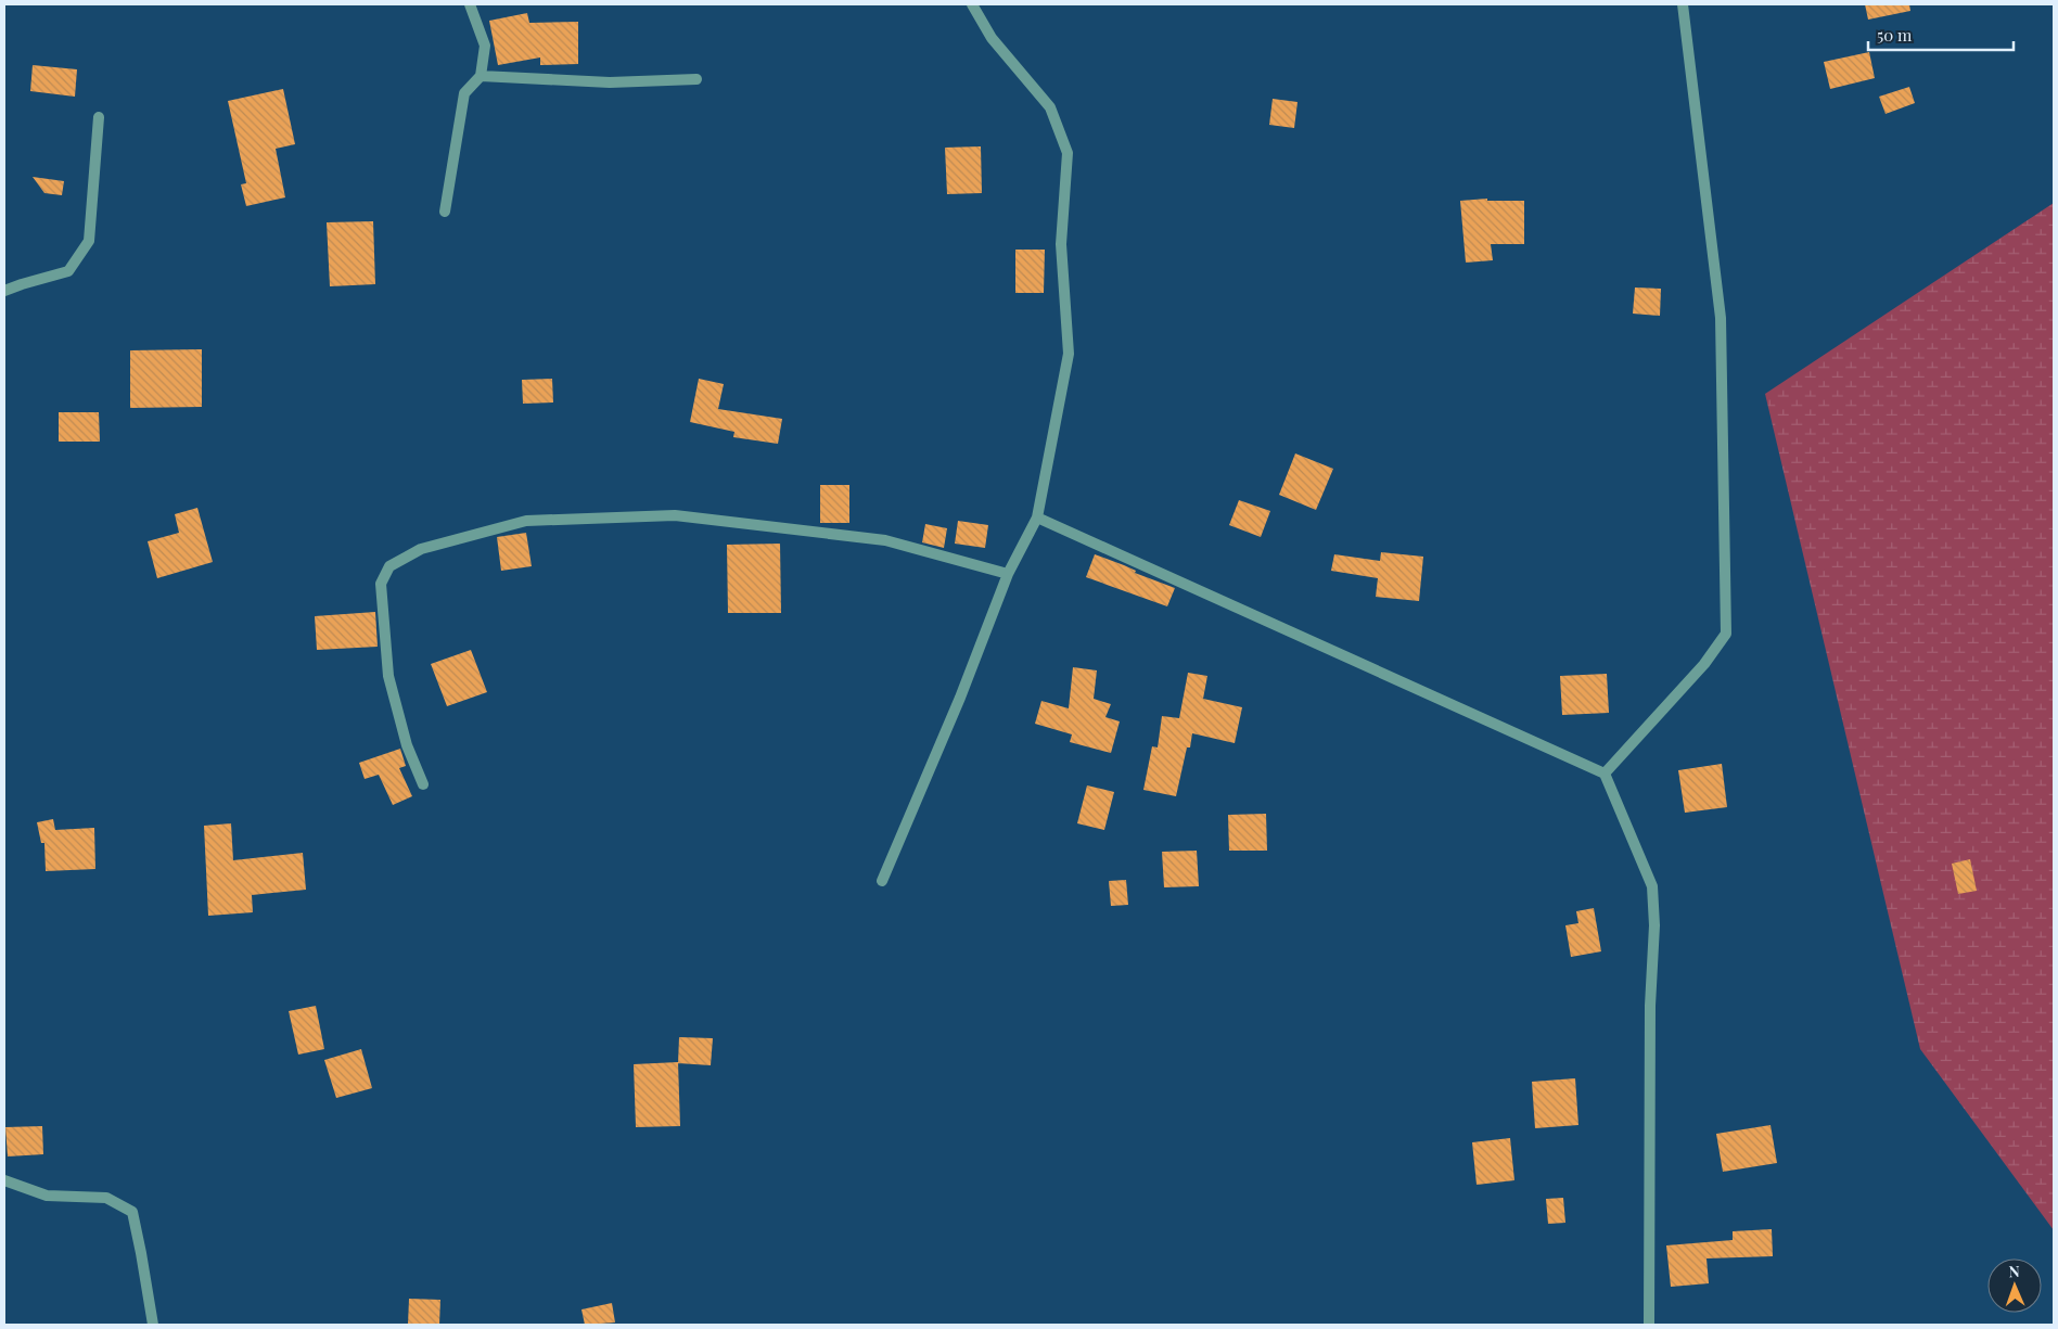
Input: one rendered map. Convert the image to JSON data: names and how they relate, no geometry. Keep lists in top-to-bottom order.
{
  "scale_bar": "50 m",
  "north": "top"
}
